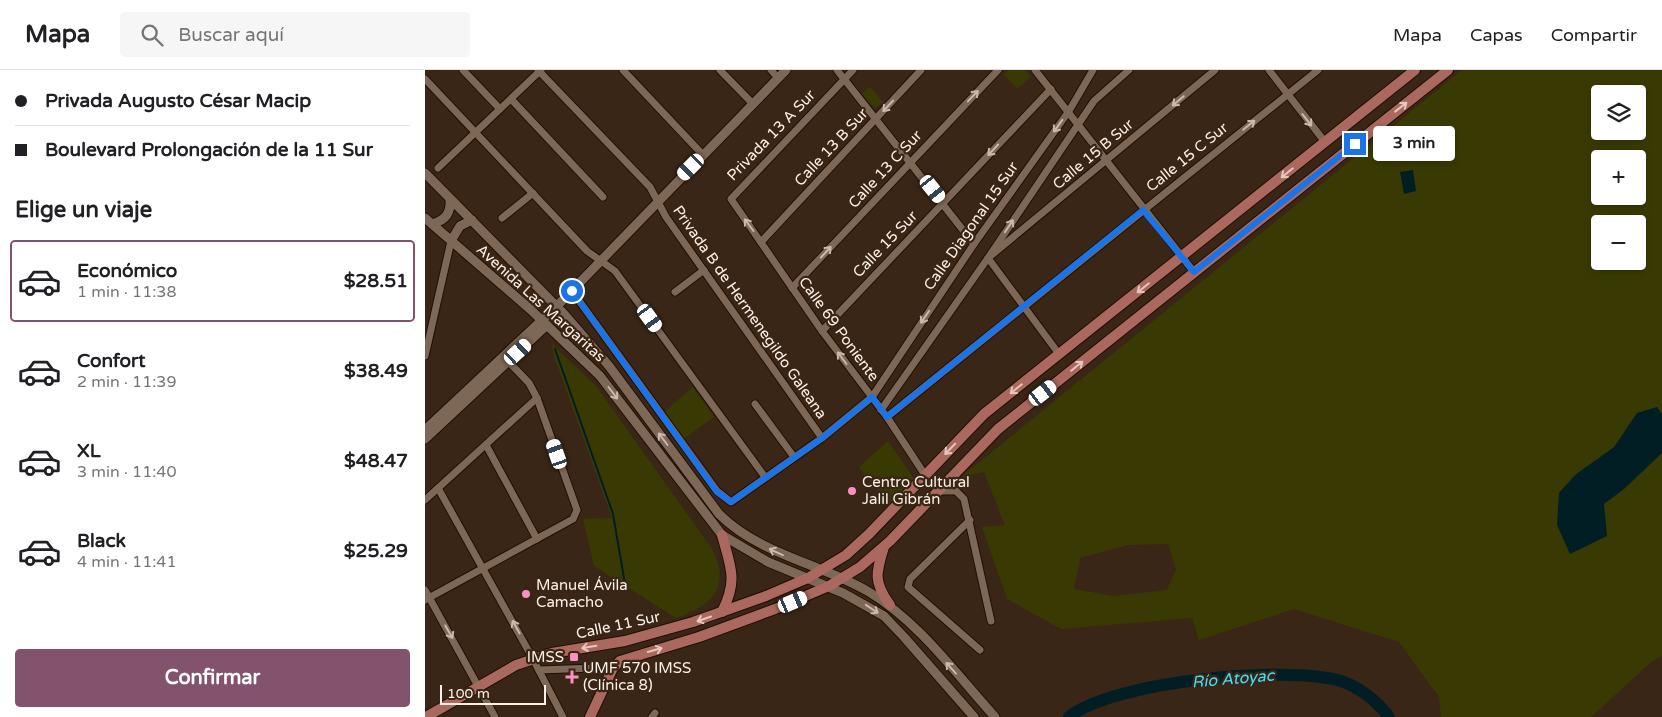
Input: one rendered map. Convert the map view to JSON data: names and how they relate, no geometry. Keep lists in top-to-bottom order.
{
  "streets": {
    "main road": ["Avenida Las Margaritas", "Calle 11 Sur"],
    "street": [
      "Privada 13 A Sur",
      "Calle 13 B Sur",
      "Calle 15 B Sur",
      "Calle 15 C Sur",
      "Calle 13 C Sur",
      "Calle Diagonal 15 Sur",
      "Calle 15 Sur",
      "Privada B de Hermenegildo Galeana",
      "Calle 69 Poniente"
    ]
  },
  "crossings": [
    ["Privada 13 A Sur", "Calle 69 Poniente"],
    ["Calle 13 B Sur", "Calle 69 Poniente"],
    ["Calle 15 B Sur", "Calle Diagonal 15 Sur"],
    ["Calle 15 C Sur", "Calle 69 Poniente"],
    ["Calle 13 C Sur", "Calle 69 Poniente"],
    ["Calle Diagonal 15 Sur", "Privada B de Hermenegildo Galeana"],
    ["Calle Diagonal 15 Sur", "Calle 69 Poniente"],
    ["Calle 15 Sur", "Calle 69 Poniente"],
    ["Avenida Las Margaritas", "Calle 11 Sur"],
    ["Calle 69 Poniente", "Calle 11 Sur"]
  ],
  "one_way": [
    "Calle 15 B Sur",
    "Calle 13 C Sur",
    "Calle 15 Sur",
    "Calle 69 Poniente"
  ],
  "water": ["Río Atoyac"],
  "places": {
    "other": ["Centro Cultural Jalil Gibrán", "Manuel Ávila Camacho"],
    "transit": ["IMSS"],
    "health": ["UMF 570 IMSS (Clínica 8)"]
  },
  "scale_bar": "100 m",
  "page": {
    "header": "Mapa",
    "search": "Buscar aquí",
    "nav": ["Mapa", "Capas", "Compartir"],
    "banner": ["Privada Augusto César Macip", "Boulevard Prolongación de la 11 Sur"],
    "map_buttons": ["+", "−"],
    "bubble": "3 min",
    "heading": "Elige un viaje",
    "list": [
      {
        "name": "Económico",
        "note": "1 min · 11:38",
        "value": "$28.51"
      },
      {
        "name": "Confort",
        "note": "2 min · 11:39",
        "value": "$38.49"
      },
      {
        "name": "XL",
        "note": "3 min · 11:40",
        "value": "$48.47"
      },
      {
        "name": "Black",
        "note": "4 min · 11:41",
        "value": "$25.29"
      }
    ],
    "buttons": "Confirmar",
    "scale": "100 m"
  }
}
